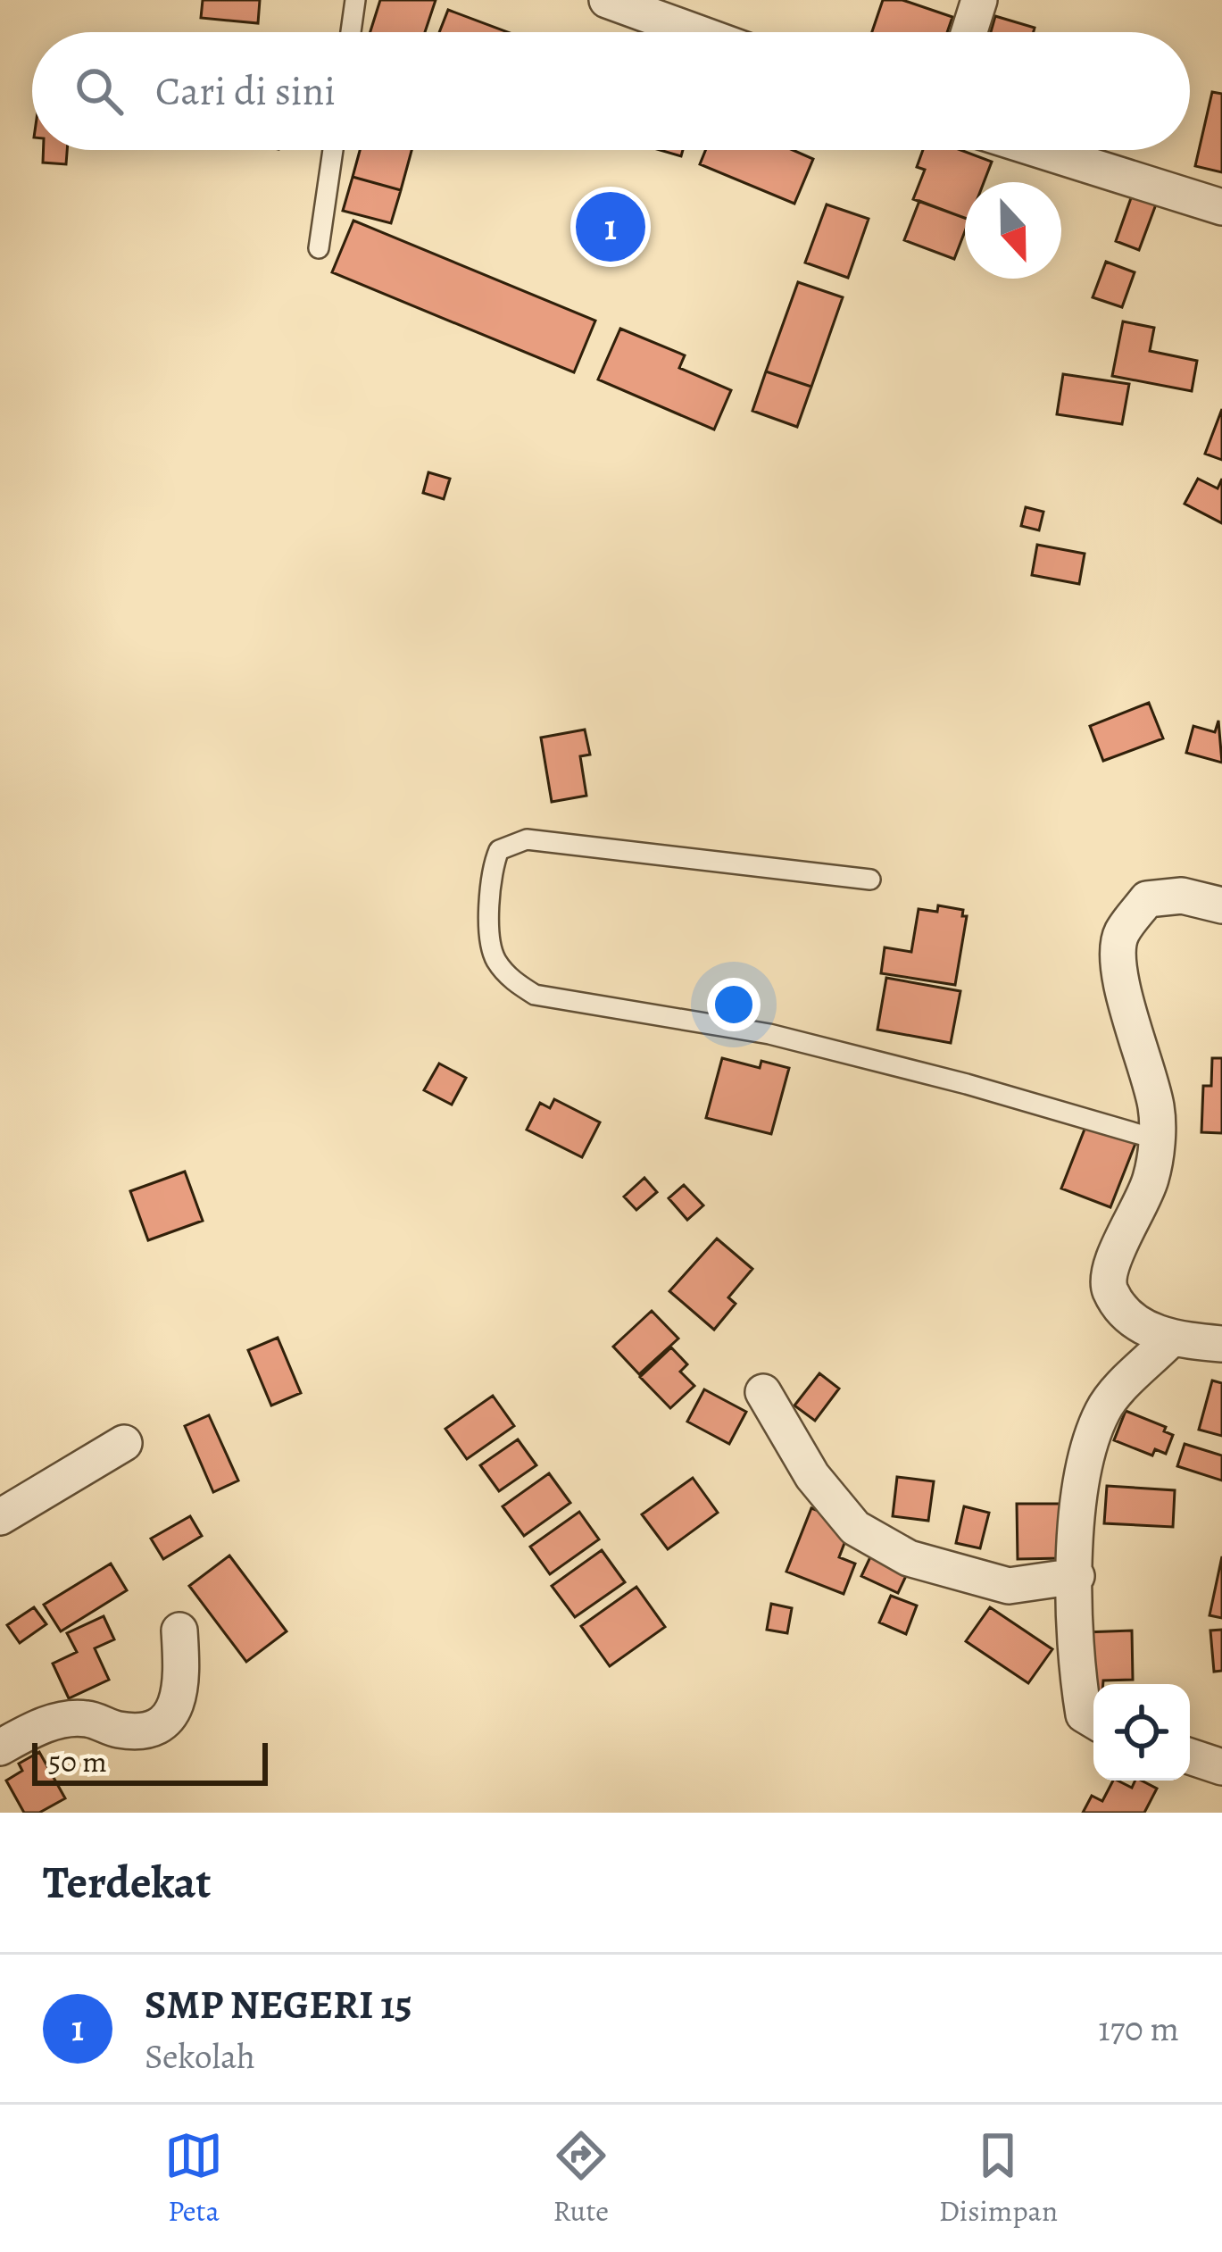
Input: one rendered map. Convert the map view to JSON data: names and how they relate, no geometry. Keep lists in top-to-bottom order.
{
  "scale_bar": "50 m",
  "north": "bottom",
  "page": {
    "search": "Cari di sini",
    "pins": "1",
    "scale": "50 m",
    "heading": "Terdekat",
    "list": [
      {
        "mark": "1",
        "name": "SMP NEGERI 15",
        "note": "Sekolah",
        "value": "170 m"
      }
    ],
    "nav": ["Peta", "Rute", "Disimpan"]
  }
}
